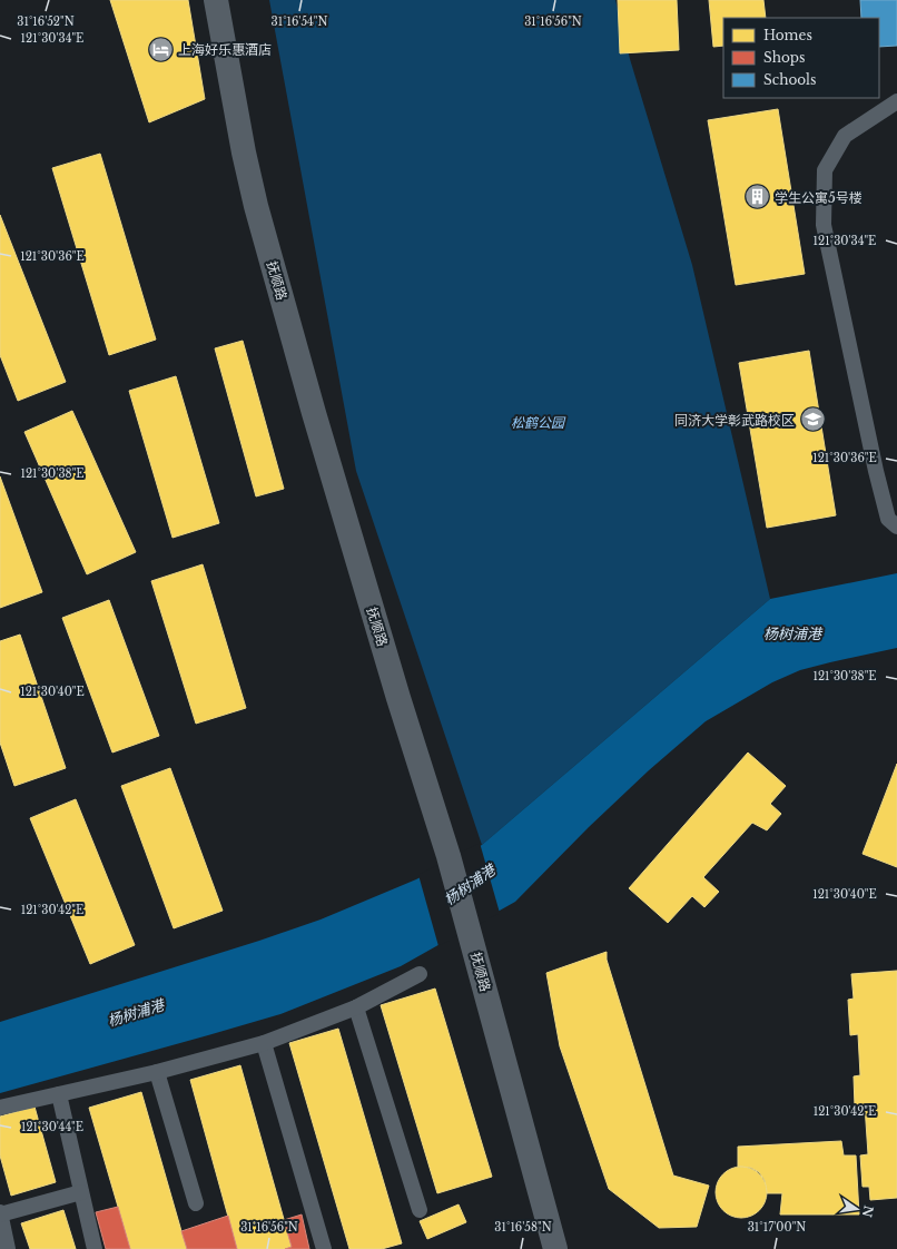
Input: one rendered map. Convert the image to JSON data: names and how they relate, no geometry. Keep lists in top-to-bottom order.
{
  "streets": {
    "street": ["抚顺路"]
  },
  "water": ["杨树浦港"],
  "parks": ["松鹤公园"],
  "places": {
    "hotel": ["上海好乐惠酒店"],
    "building": ["学生公寓5号楼"],
    "school or university": ["同济大学彰武路校区"]
  },
  "legend": ["Homes", "Shops", "Schools"],
  "north": "right",
  "coordinates": [
    "31°16'52\"N",
    "31°16'54\"N",
    "31°16'56\"N",
    "121°30'34\"E",
    "121°30'36\"E",
    "121°30'38\"E",
    "121°30'40\"E",
    "121°30'42\"E",
    "121°30'44\"E",
    "31°16'58\"N",
    "31°17'00\"N"
  ]
}
